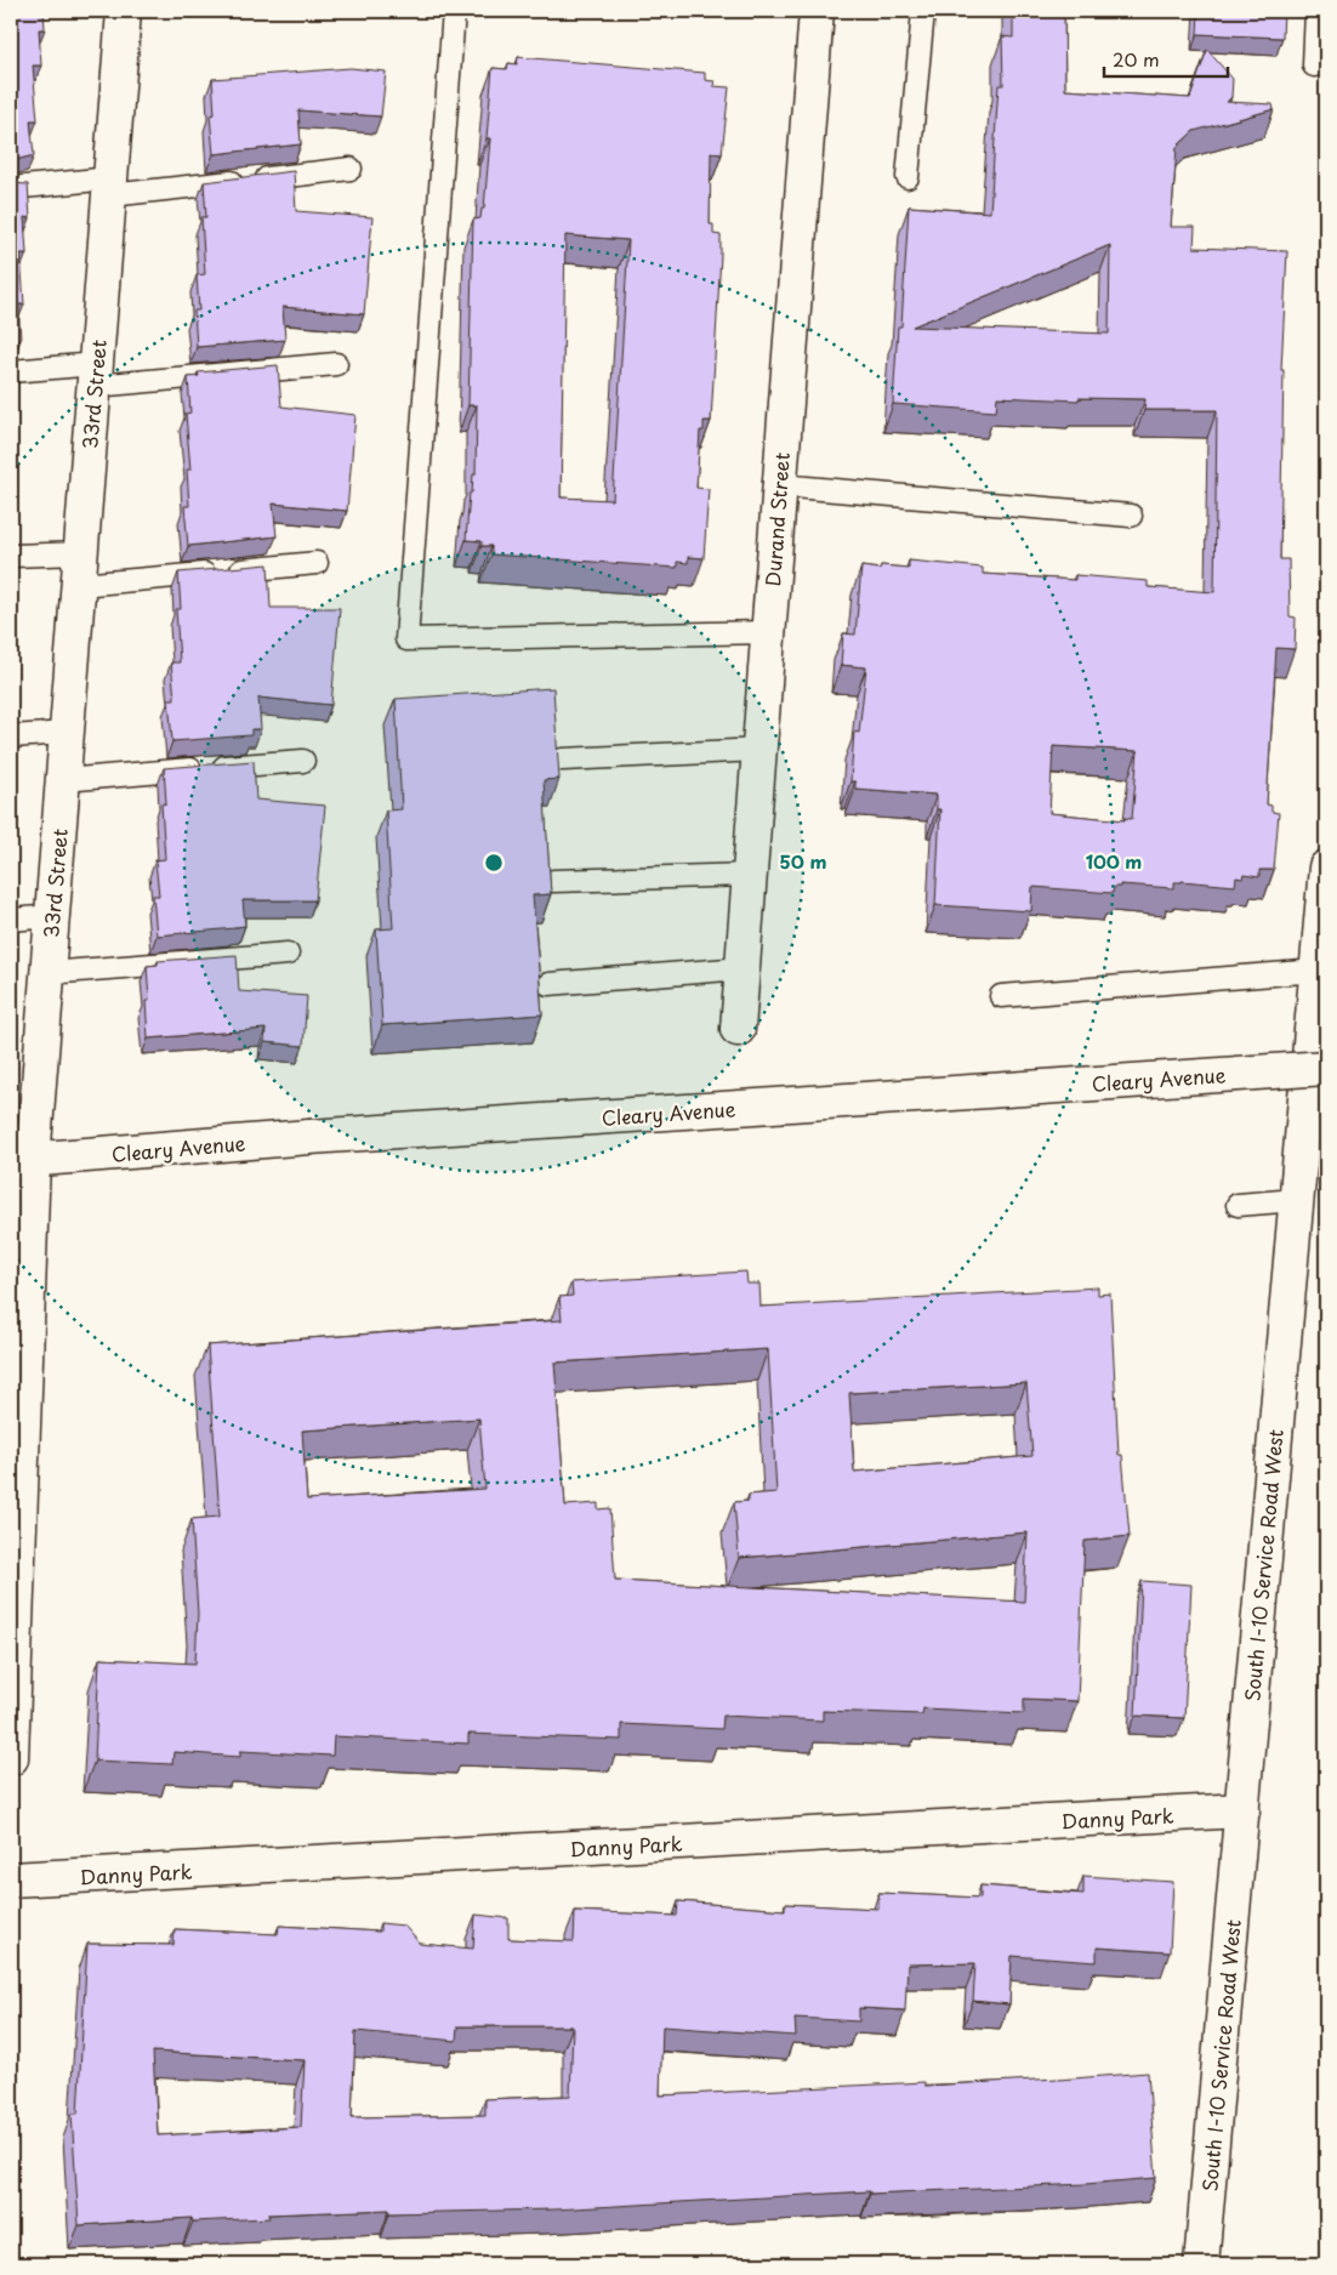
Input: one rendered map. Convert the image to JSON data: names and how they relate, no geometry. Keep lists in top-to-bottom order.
{
  "streets": {
    "street": [
      "33rd Street",
      "Durand Street",
      "Cleary Avenue",
      "South I-10 Service Road West",
      "Danny Park"
    ]
  },
  "crossings": [
    ["33rd Street", "Cleary Avenue"],
    ["South I-10 Service Road West", "Danny Park"]
  ],
  "scale_bar": "20 m",
  "rings": ["50 m", "100 m"]
}
